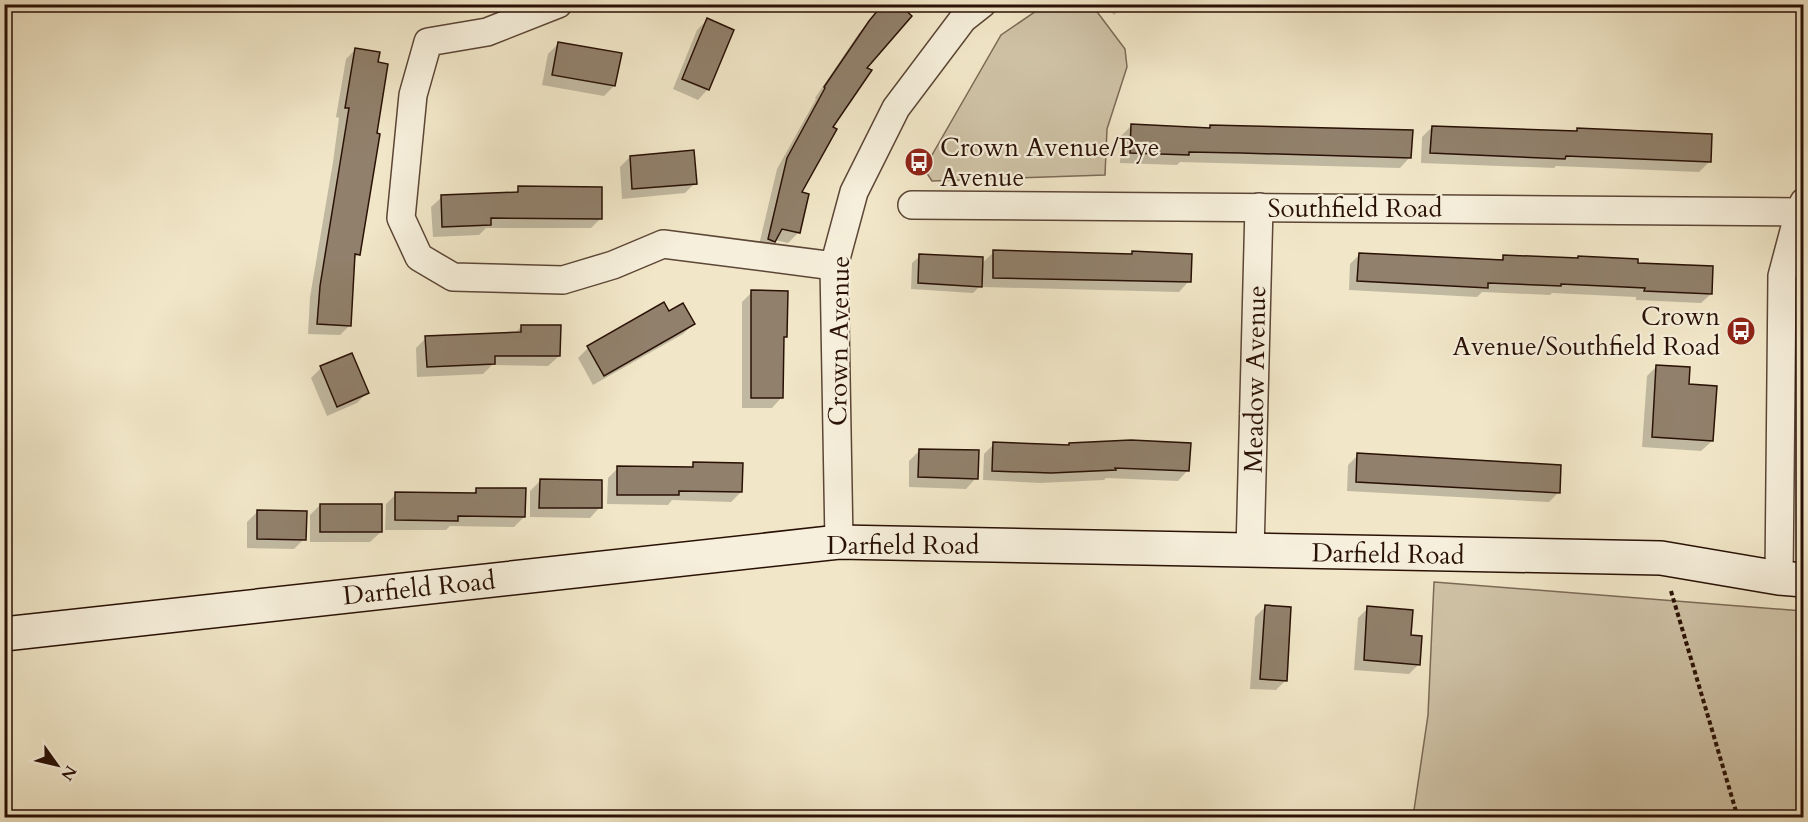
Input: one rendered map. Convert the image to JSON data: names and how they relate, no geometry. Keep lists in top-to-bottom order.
{
  "streets": {
    "street": [
      "Southfield Road",
      "Crown Avenue",
      "Meadow Avenue",
      "Darfield Road"
    ]
  },
  "crossings": [
    ["Southfield Road", "Meadow Avenue"],
    ["Crown Avenue", "Darfield Road"],
    ["Meadow Avenue", "Darfield Road"]
  ],
  "places": {
    "bus stop": ["Crown Avenue/Pye Avenue", "Crown Avenue/Southfield Road"]
  },
  "north": "bottom right"
}
